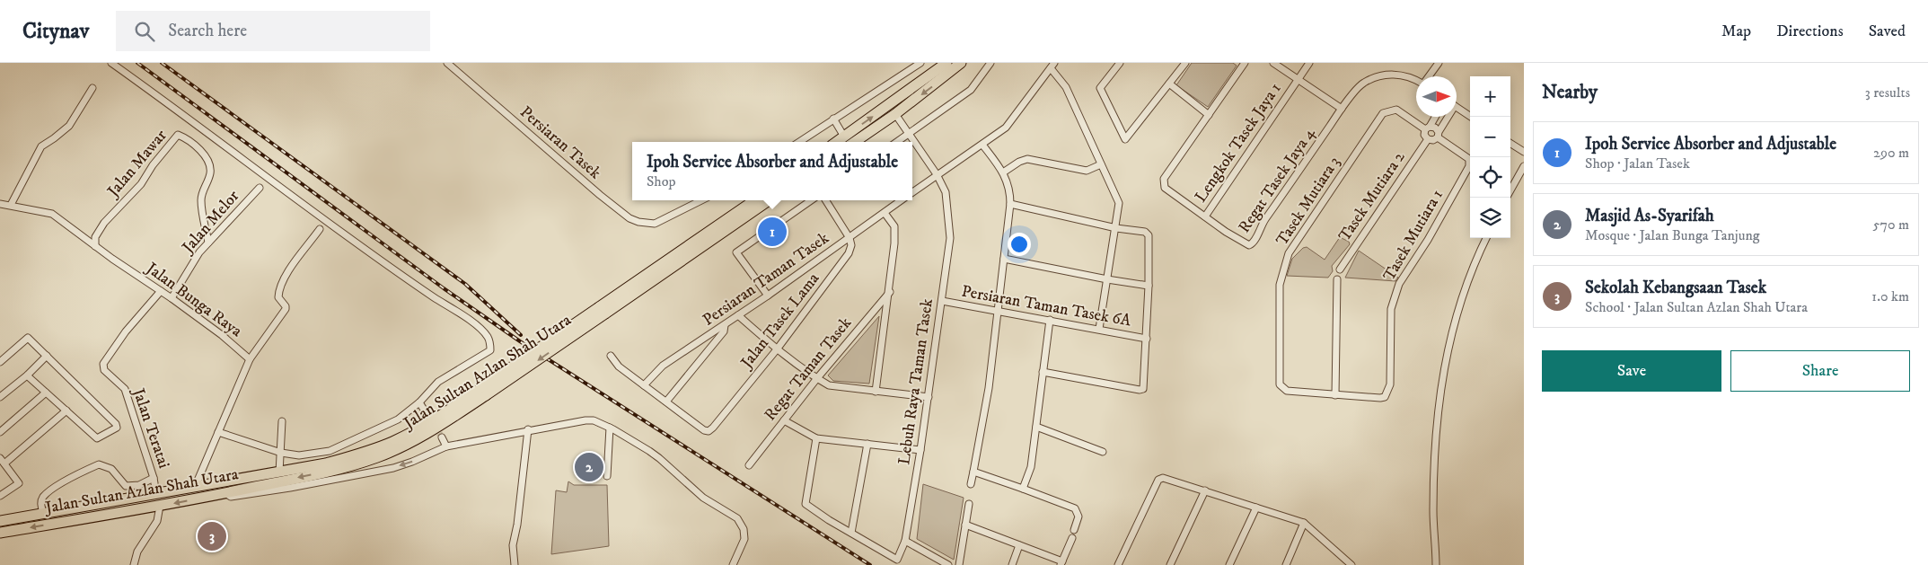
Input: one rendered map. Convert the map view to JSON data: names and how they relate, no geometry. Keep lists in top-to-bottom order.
{
  "streets": {
    "main road": ["Jalan Sultan Azlan Shah Utara"],
    "street": [
      "Persiaran Tasek",
      "Lengkok Tasek Jaya 1",
      "Jalan Mawar",
      "Regat Tasek Jaya 4",
      "Tasek Mutiara 2",
      "Tasek Mutiara 3",
      "Jalan Melor",
      "Tasek Mutiara 1",
      "Persiaran Taman Tasek",
      "Jalan Bunga Raya",
      "Persiaran Taman Tasek 6A",
      "Jalan Tasek Lama",
      "Regat Taman Tasek",
      "Lebuh Raya Taman Tasek",
      "Jalan Teratai"
    ]
  },
  "crossings": [
    ["Lengkok Tasek Jaya 1", "Regat Tasek Jaya 4"],
    ["Jalan Mawar", "Jalan Melor"],
    ["Jalan Mawar", "Jalan Bunga Raya"],
    ["Tasek Mutiara 2", "Tasek Mutiara 3"],
    ["Tasek Mutiara 2", "Tasek Mutiara 1"],
    ["Tasek Mutiara 3", "Tasek Mutiara 1"],
    ["Jalan Melor", "Jalan Bunga Raya"],
    ["Persiaran Taman Tasek", "Jalan Tasek Lama"],
    ["Jalan Bunga Raya", "Jalan Teratai"],
    ["Persiaran Taman Tasek 6A", "Lebuh Raya Taman Tasek"],
    ["Jalan Sultan Azlan Shah Utara", "Jalan Teratai"]
  ],
  "north": "right",
  "page": {
    "header": "Citynav",
    "search": "Search here",
    "nav": ["Map", "Directions", "Saved"],
    "heading": ["Nearby", "3 results"],
    "map_buttons": ["+", "−"],
    "list": [
      {
        "mark": "1",
        "name": "Ipoh Service Absorber and Adjustable",
        "note": "Shop · Jalan Tasek",
        "value": "290 m"
      },
      {
        "mark": "2",
        "name": "Masjid As-Syarifah",
        "note": "Mosque · Jalan Bunga Tanjung",
        "value": "570 m"
      },
      {
        "mark": "3",
        "name": "Sekolah Kebangsaan Tasek",
        "note": "School · Jalan Sultan Azlan Shah Utara",
        "value": "1.0 km"
      }
    ],
    "popup": ["Ipoh Service Absorber and Adjustable", "Shop"],
    "pins": ["1", "2", "3"],
    "buttons": ["Save", "Share"]
  }
}
